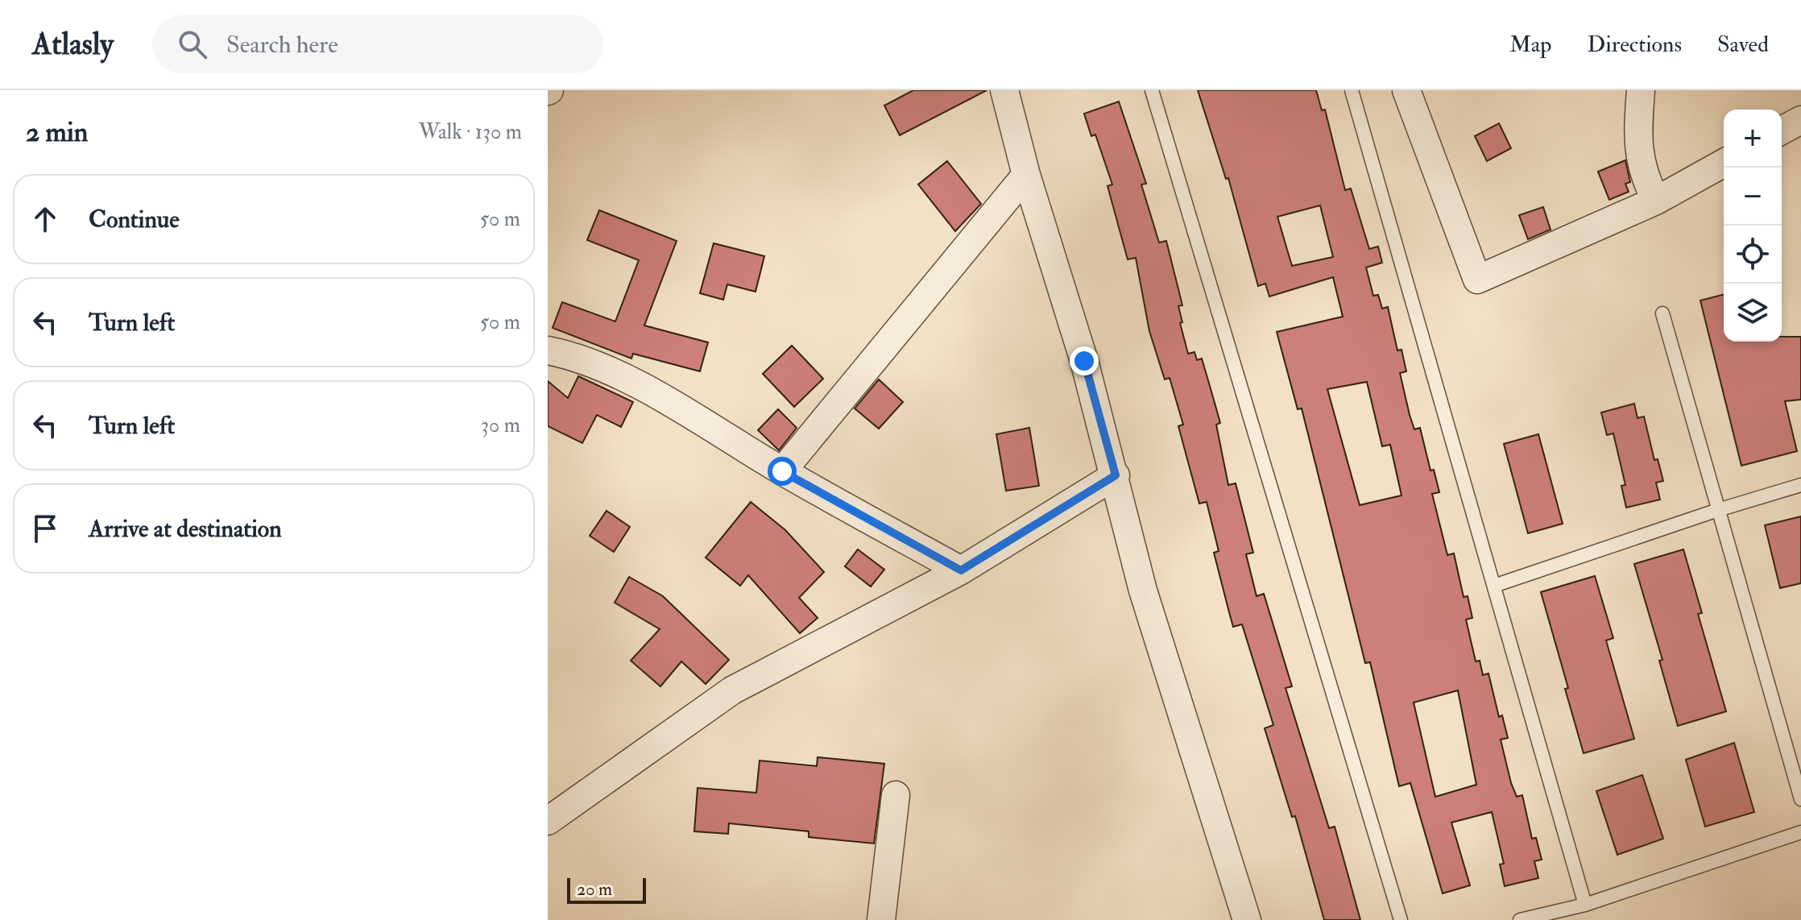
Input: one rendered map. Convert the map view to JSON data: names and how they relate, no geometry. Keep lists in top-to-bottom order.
{
  "scale_bar": "20 m",
  "page": {
    "header": "Atlasly",
    "search": "Search here",
    "nav": ["Map", "Directions", "Saved"],
    "heading": ["2 min", "Walk · 130 m"],
    "map_buttons": ["+", "−"],
    "list": [
      ["Continue", "50 m"],
      ["Turn left", "50 m"],
      ["Turn left", "30 m"],
      "Arrive at destination"
    ],
    "scale": "20 m"
  }
}
